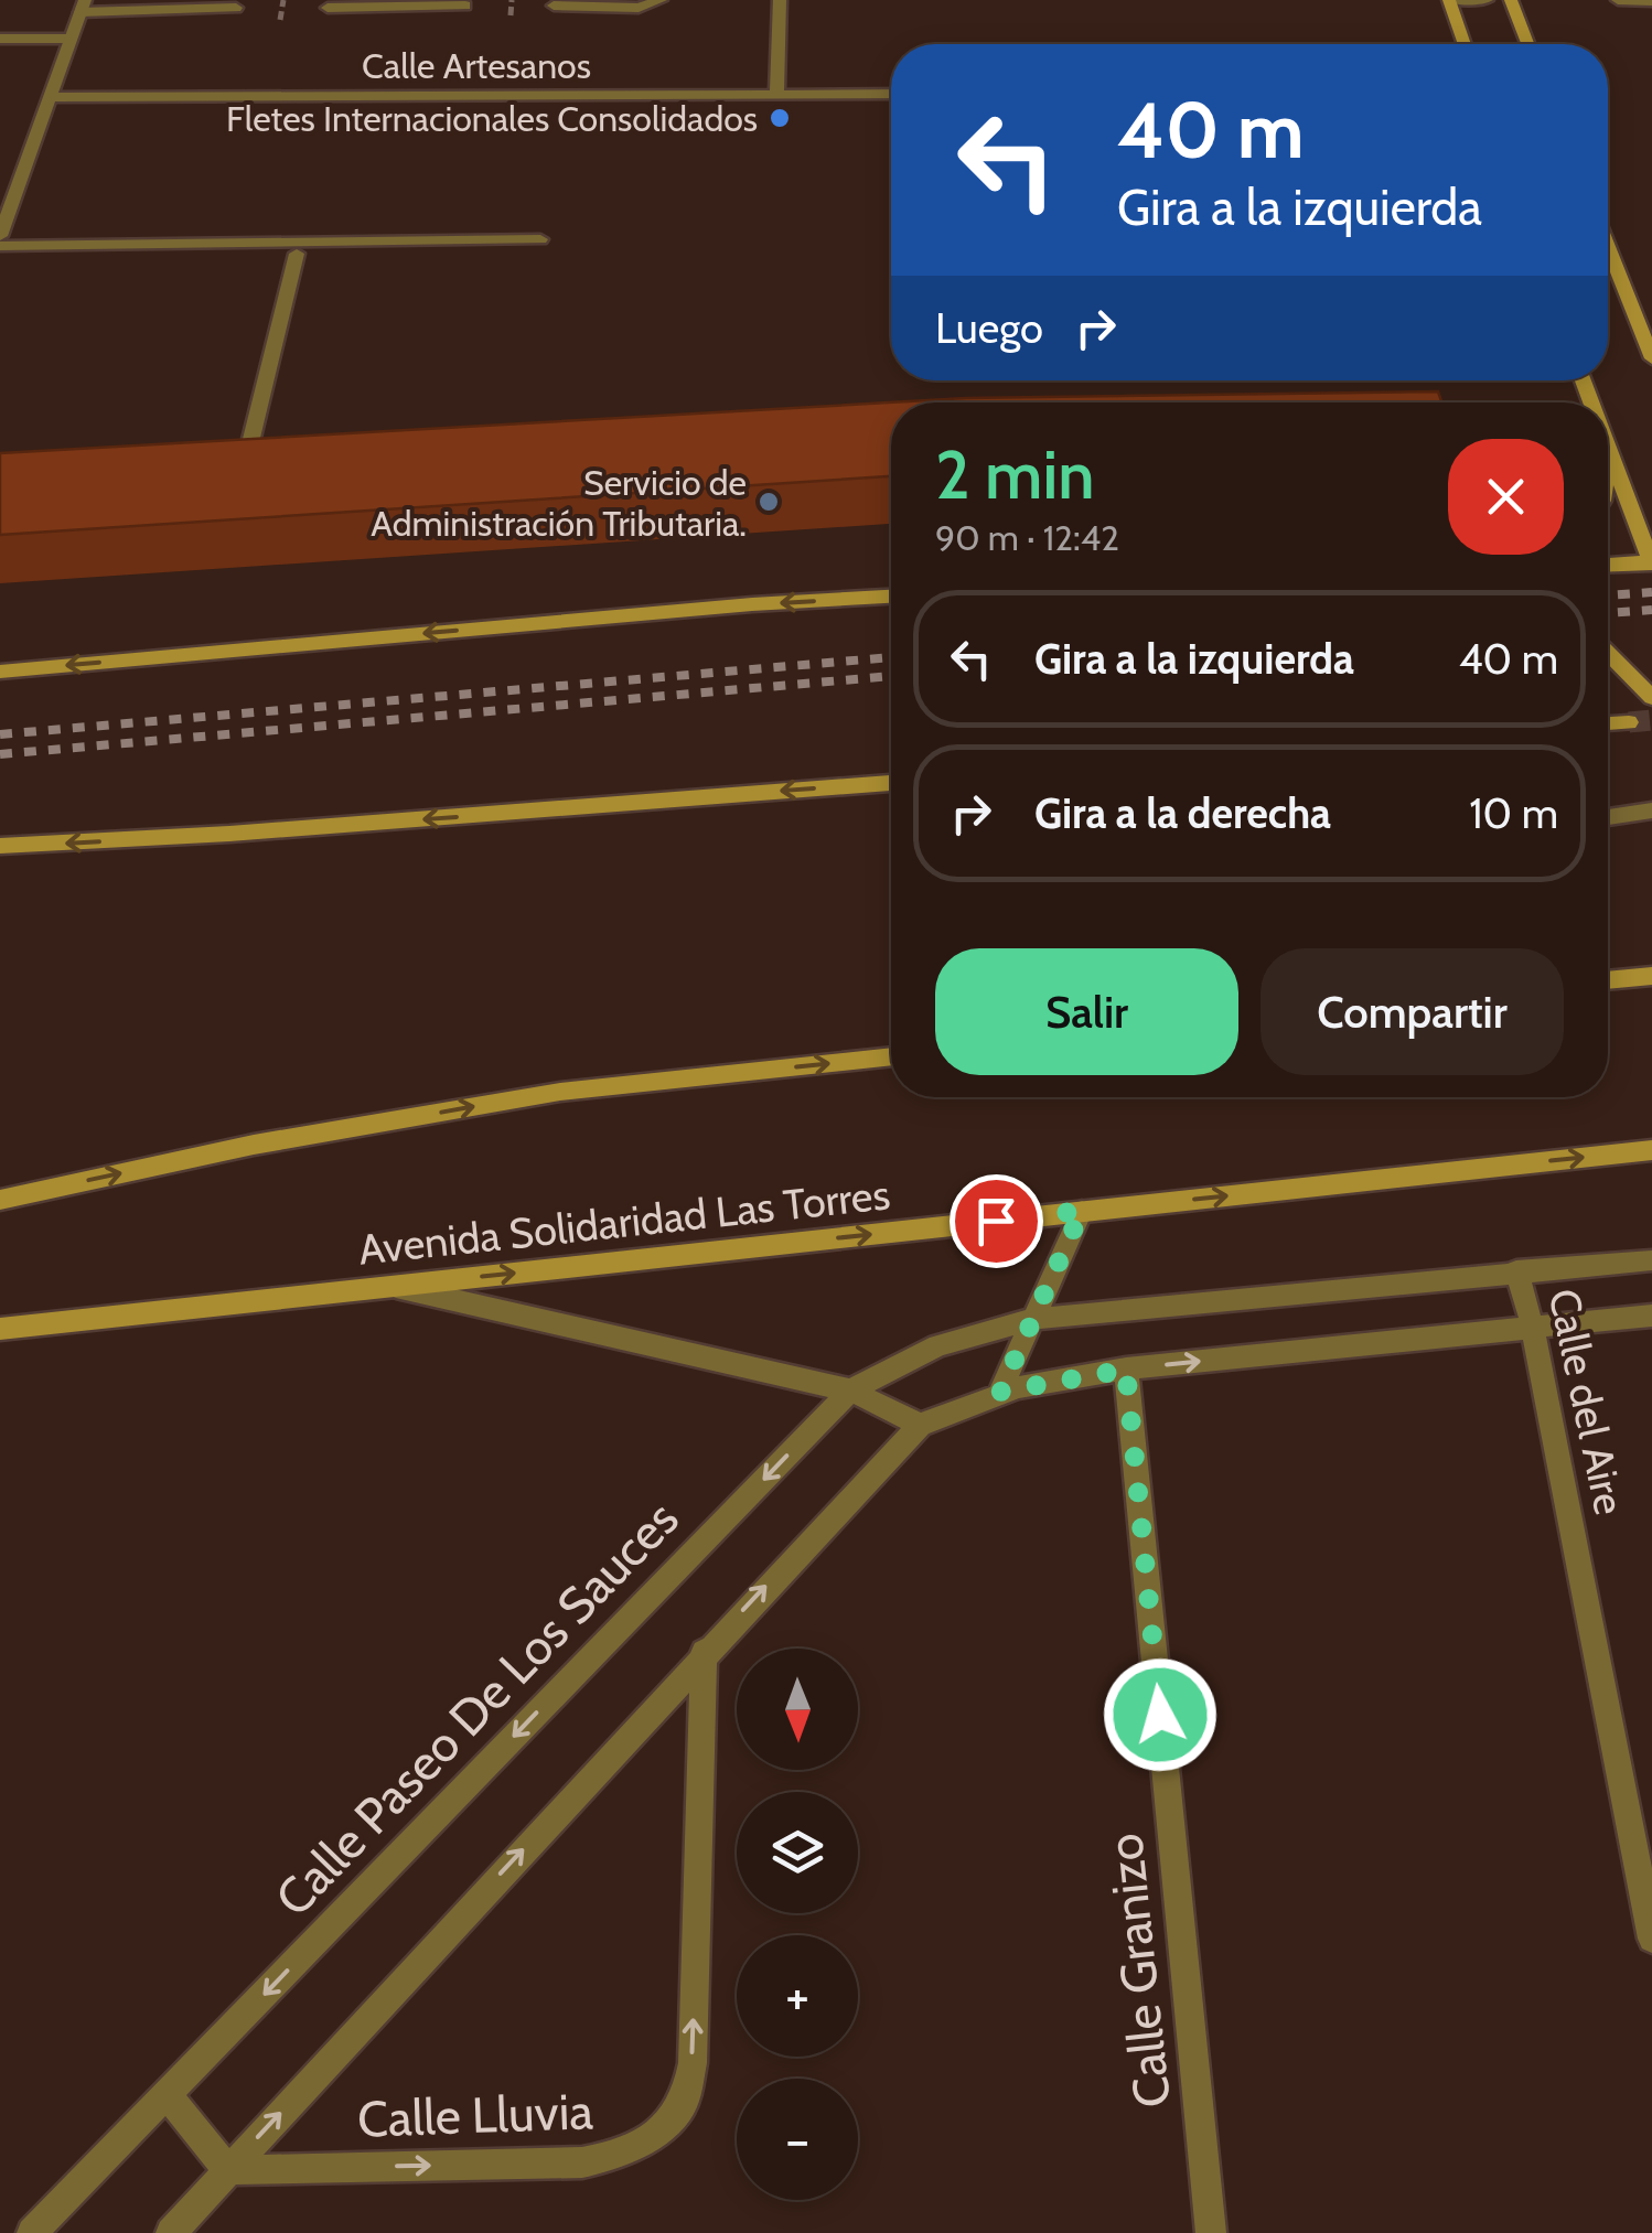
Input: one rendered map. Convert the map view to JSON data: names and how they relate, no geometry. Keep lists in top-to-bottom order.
{
  "streets": {
    "main road": ["Avenida Solidaridad Las Torres"],
    "street": [
      "Calle Artesanos",
      "Calle del Aire",
      "Calle Paseo De Los Sauces",
      "Calle Granizo",
      "Calle Lluvia"
    ]
  },
  "crossings": [
    ["Calle del Aire", "Calle Paseo De Los Sauces"]
  ],
  "places": ["Fletes Internacionales Consolidados", "Servicio de Administración Tributaria."],
  "north": "bottom",
  "page": {
    "turn": ["40 m", "Gira a la izquierda"],
    "then": "Luego",
    "heading": ["2 min", "90 m · 12:42"],
    "list": [
      {
        "name": "Gira a la izquierda",
        "value": "40 m"
      },
      {
        "name": "Gira a la derecha",
        "value": "10 m"
      }
    ],
    "buttons": ["Salir", "Compartir"],
    "map_buttons": ["+", "−"]
  }
}
